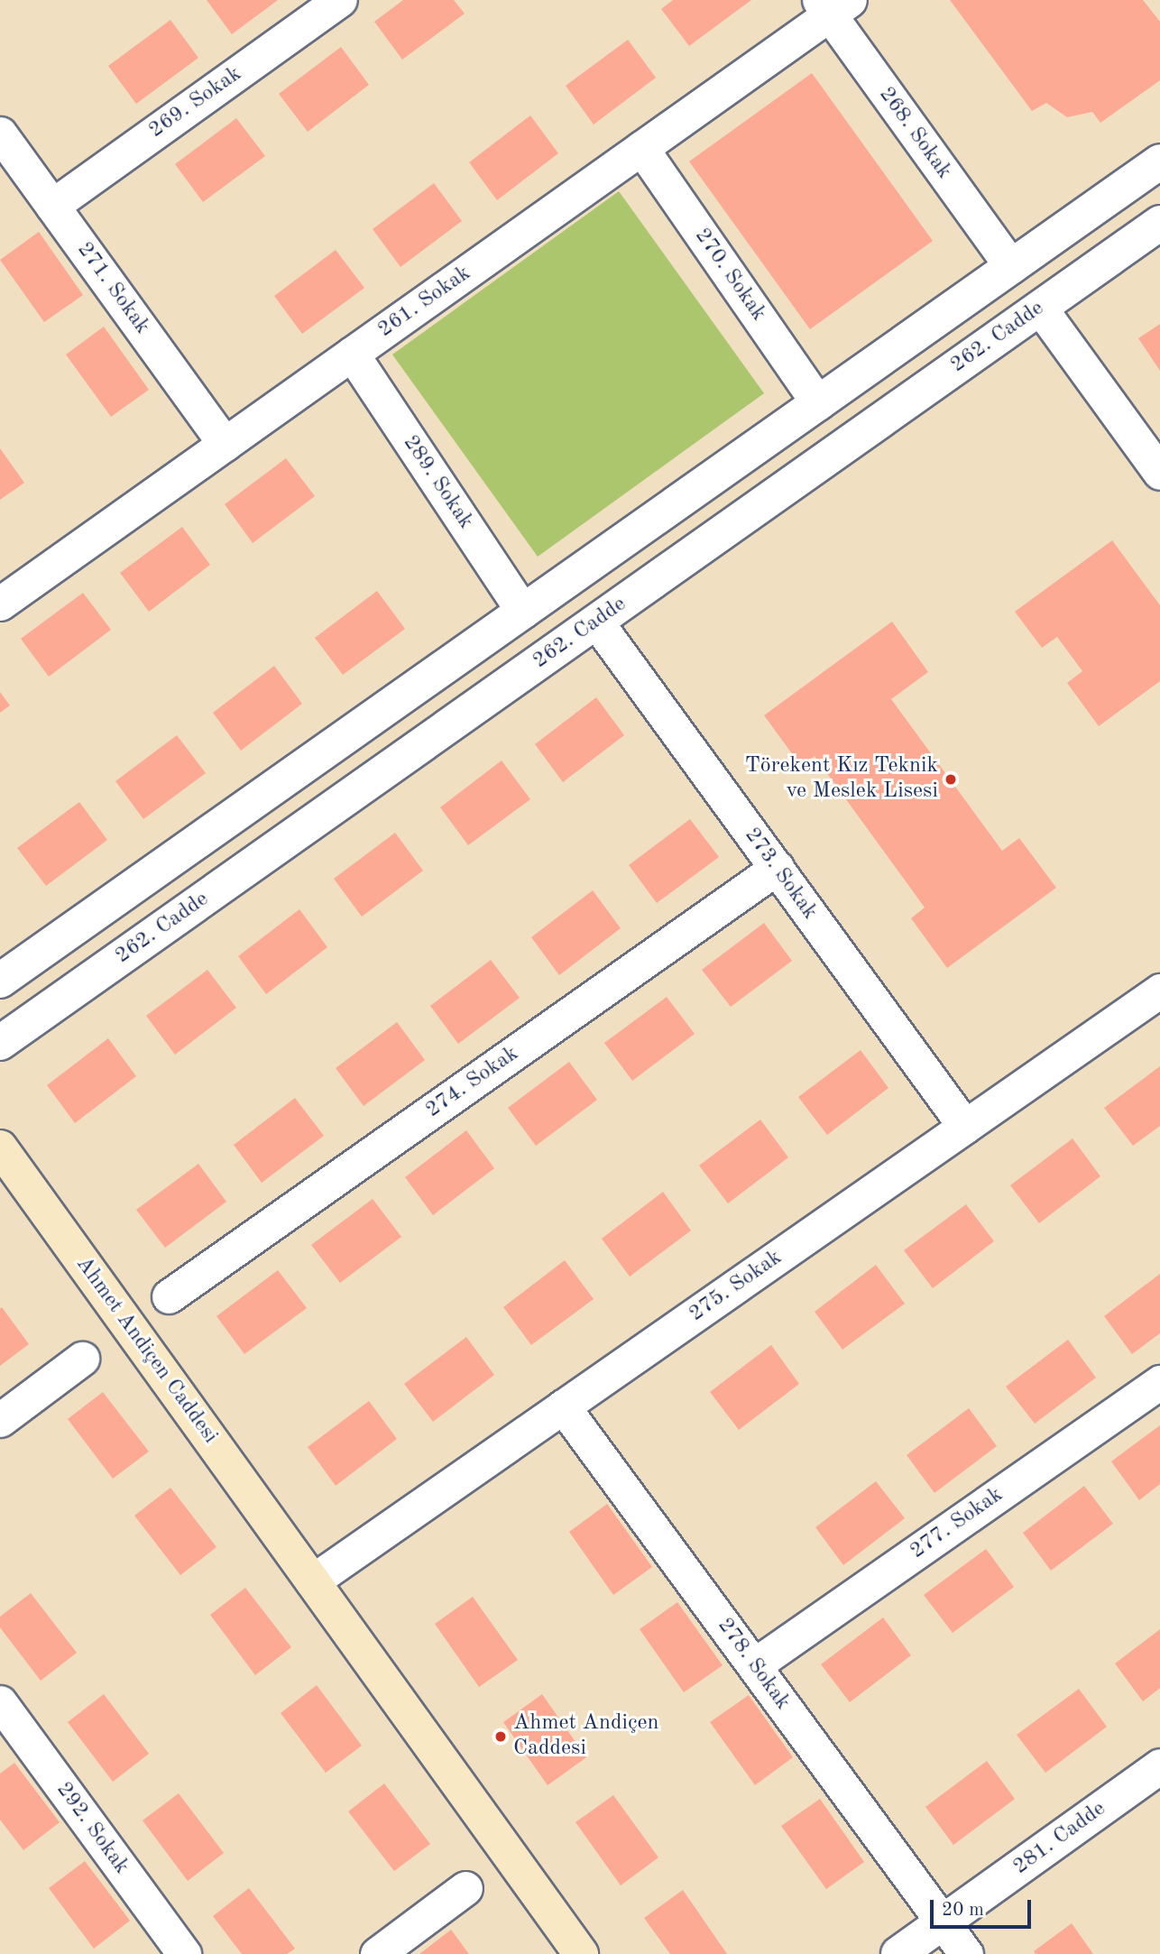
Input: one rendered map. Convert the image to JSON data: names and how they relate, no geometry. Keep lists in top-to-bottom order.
{
  "streets": {
    "main road": ["Ahmet Andiçen Caddesi"],
    "street": [
      "269. Sokak",
      "268. Sokak",
      "270. Sokak",
      "271. Sokak",
      "261. Sokak",
      "262. Cadde",
      "289. Sokak",
      "273. Sokak",
      "274. Sokak",
      "275. Sokak",
      "277. Sokak",
      "278. Sokak",
      "292. Sokak",
      "281. Cadde"
    ]
  },
  "crossings": [
    ["269. Sokak", "271. Sokak"],
    ["268. Sokak", "261. Sokak"],
    ["270. Sokak", "261. Sokak"],
    ["271. Sokak", "261. Sokak"],
    ["261. Sokak", "289. Sokak"],
    ["262. Cadde", "273. Sokak"],
    ["273. Sokak", "274. Sokak"],
    ["273. Sokak", "275. Sokak"],
    ["275. Sokak", "Ahmet Andiçen Caddesi"],
    ["275. Sokak", "278. Sokak"],
    ["277. Sokak", "278. Sokak"],
    ["278. Sokak", "281. Cadde"]
  ],
  "places": ["Törekent Kız Teknik ve Meslek Lisesi", "Ahmet Andiçen Caddesi"],
  "scale_bar": "20 m"
}
